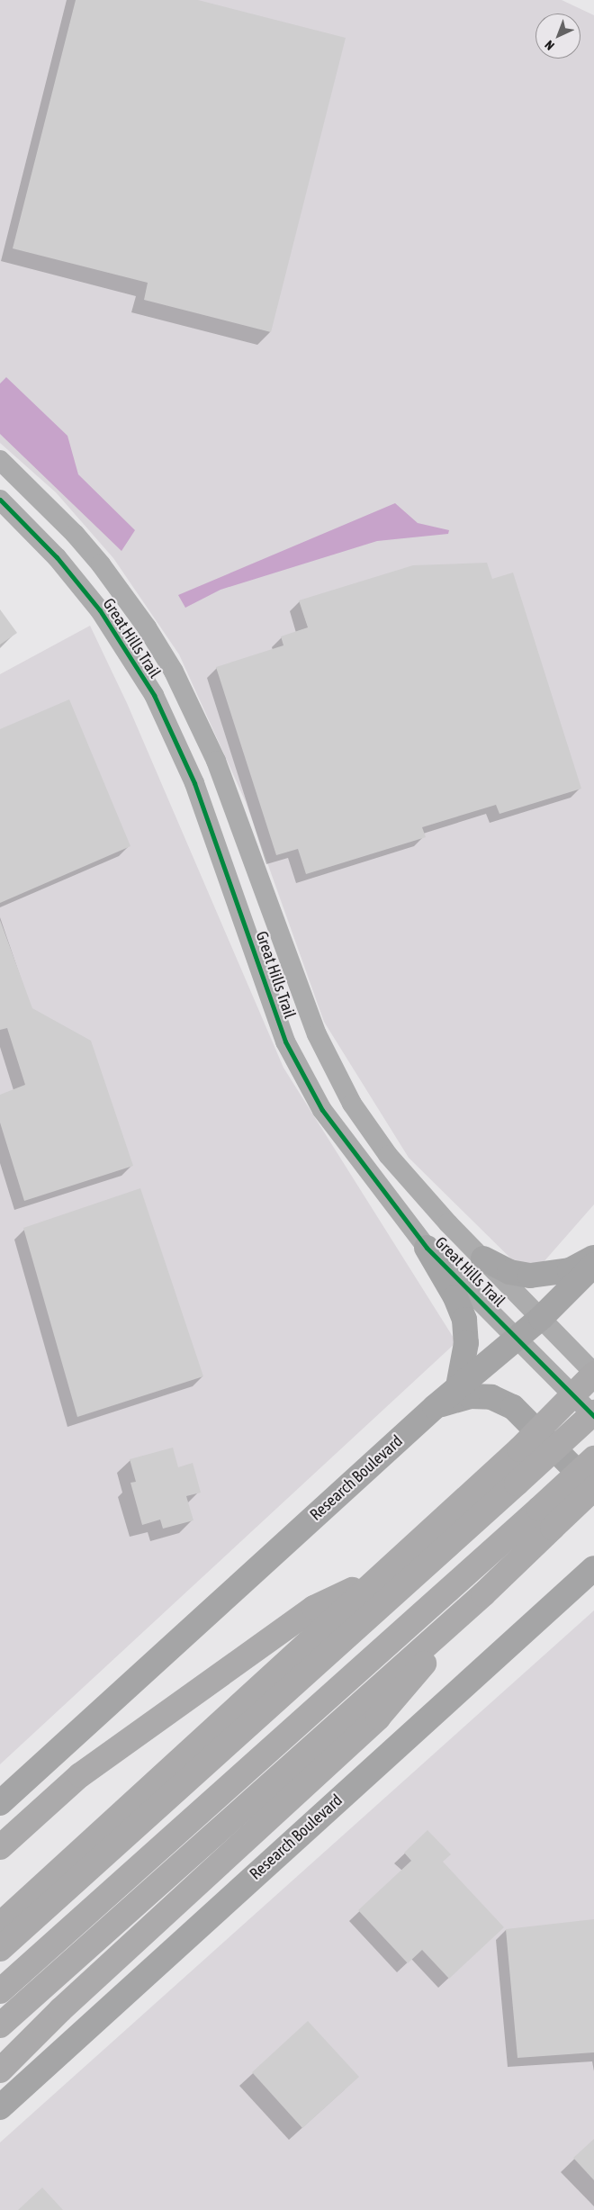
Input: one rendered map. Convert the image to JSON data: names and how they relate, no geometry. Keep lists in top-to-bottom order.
{
  "streets": {
    "main road": ["Research Boulevard"],
    "street": ["Great Hills Trail"]
  },
  "crossings": [
    ["Great Hills Trail", "Research Boulevard"]
  ],
  "north": "bottom left"
}
